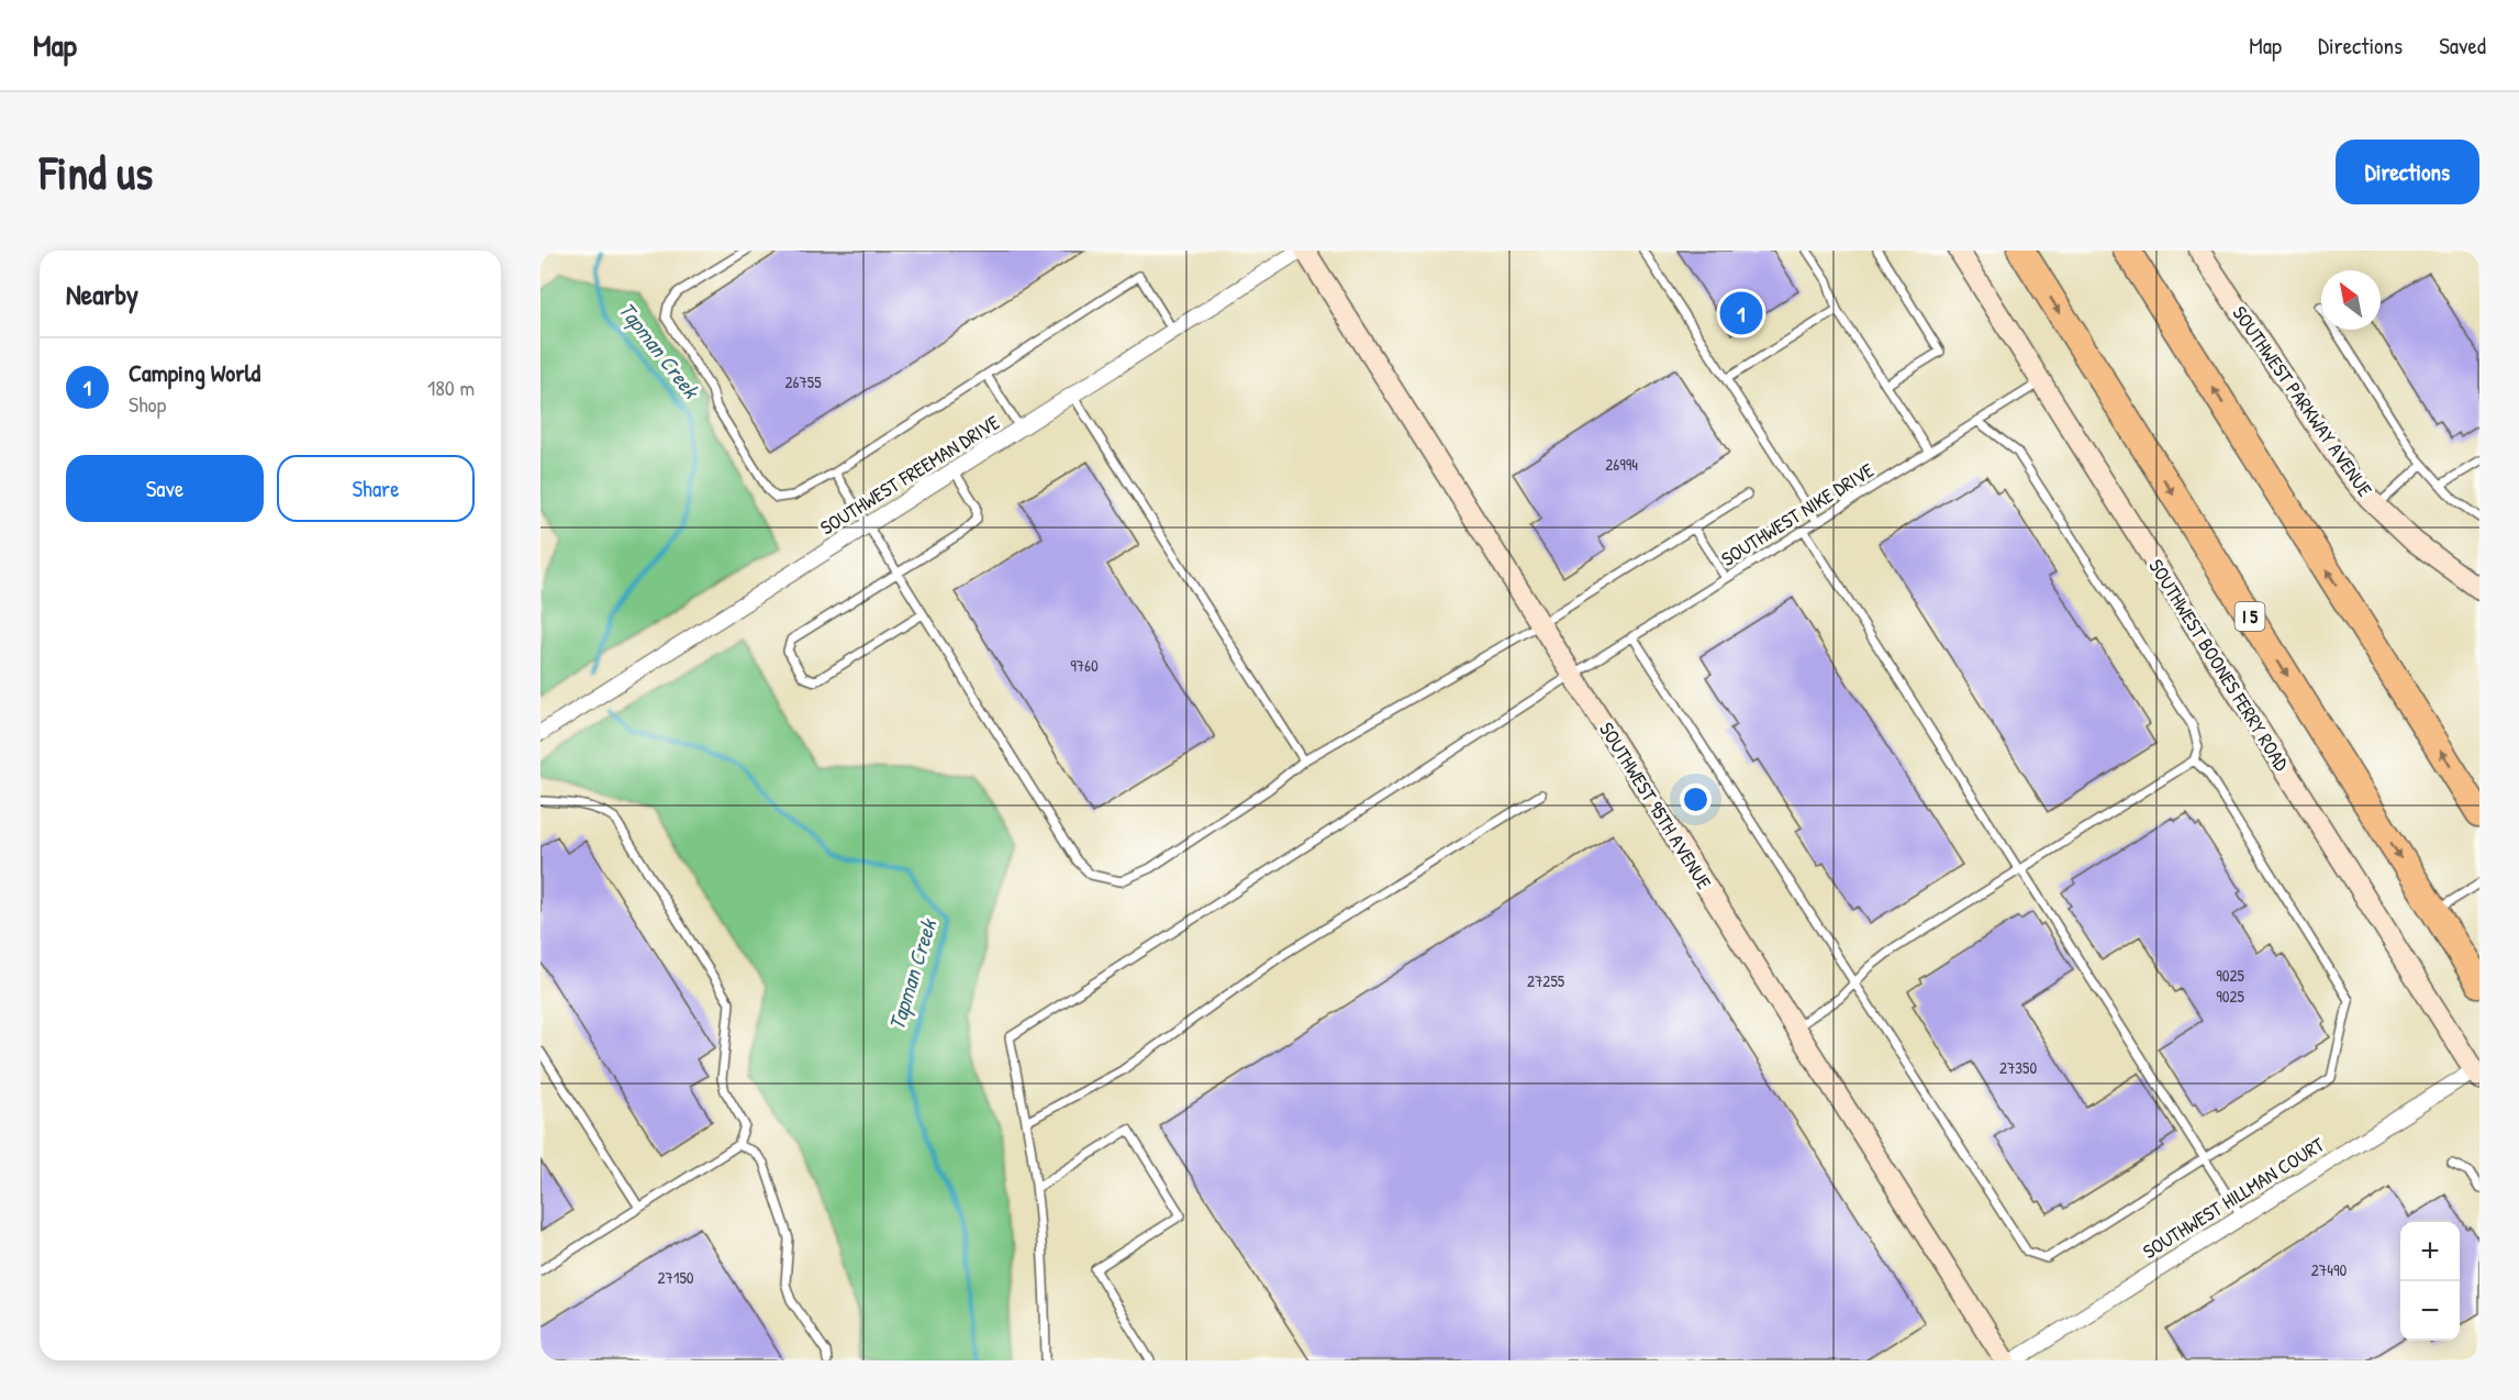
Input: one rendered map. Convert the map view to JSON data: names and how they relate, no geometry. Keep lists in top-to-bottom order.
{
  "streets": {
    "highway": ["I 5"],
    "street": [
      "SOUTHWEST PARKWAY AVENUE",
      "SOUTHWEST FREEMAN DRIVE",
      "SOUTHWEST BOONES FERRY ROAD",
      "SOUTHWEST 95TH AVENUE",
      "SOUTHWEST HILLMAN COURT"
    ],
    "lane": ["SOUTHWEST NIKE DRIVE"]
  },
  "crossings": [
    ["SOUTHWEST FREEMAN DRIVE", "SOUTHWEST 95TH AVENUE"],
    ["SOUTHWEST NIKE DRIVE", "SOUTHWEST BOONES FERRY ROAD"],
    ["SOUTHWEST NIKE DRIVE", "SOUTHWEST 95TH AVENUE"],
    ["SOUTHWEST BOONES FERRY ROAD", "SOUTHWEST HILLMAN COURT"]
  ],
  "water": ["Tapman Creek"],
  "house_numbers": [
    "26755",
    "26994",
    "9760",
    "9025",
    "27255",
    "9025",
    "27350",
    "27490",
    "27150"
  ],
  "north": "top left",
  "page": {
    "header": "Map",
    "nav": ["Map", "Directions", "Saved"],
    "buttons": [
      "Directions",
      ["Save", "Share"]
    ],
    "title": "Find us",
    "heading": "Nearby",
    "pins": "1",
    "list": [
      {
        "mark": "1",
        "name": "Camping World",
        "note": "Shop",
        "value": "180 m"
      }
    ],
    "map_buttons": ["+", "−"]
  }
}
